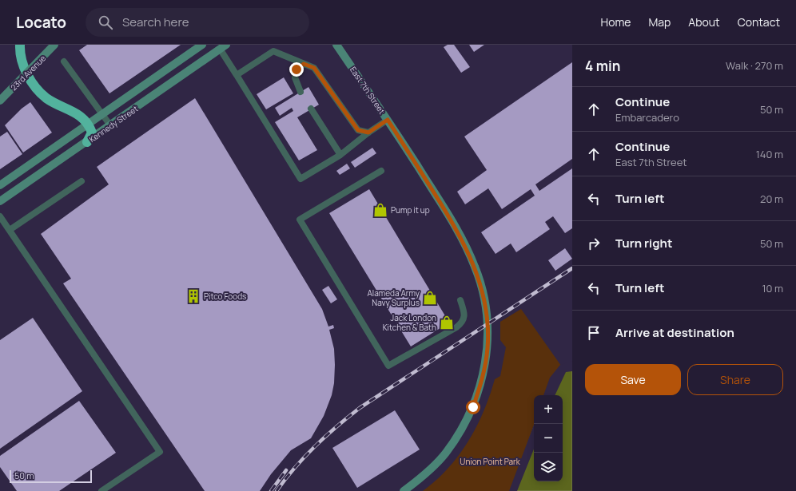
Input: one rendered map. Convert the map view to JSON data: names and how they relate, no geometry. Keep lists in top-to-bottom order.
{
  "streets": {
    "main road": ["23rd Avenue", "East 7th Street", "Kennedy Street"]
  },
  "parks": ["Union Point Park"],
  "places": {
    "shop": ["Pump it up", "Alameda Army Navy Surplus", "Jack London Kitchen & Bath"],
    "building": ["Pitco Foods"]
  },
  "scale_bar": "50 m",
  "page": {
    "header": "Locato",
    "search": "Search here",
    "nav": [
      "Home",
      "Map",
      "About",
      "Contact"
    ],
    "heading": ["4 min", "Walk · 270 m"],
    "list": [
      ["Continue", "Embarcadero", "50 m"],
      ["Continue", "East 7th Street", "140 m"],
      ["Turn left", "20 m"],
      ["Turn right", "50 m"],
      ["Turn left", "10 m"],
      "Arrive at destination"
    ],
    "buttons": ["Save", "Share"],
    "map_buttons": ["+", "−"],
    "scale": "50 m"
  }
}
